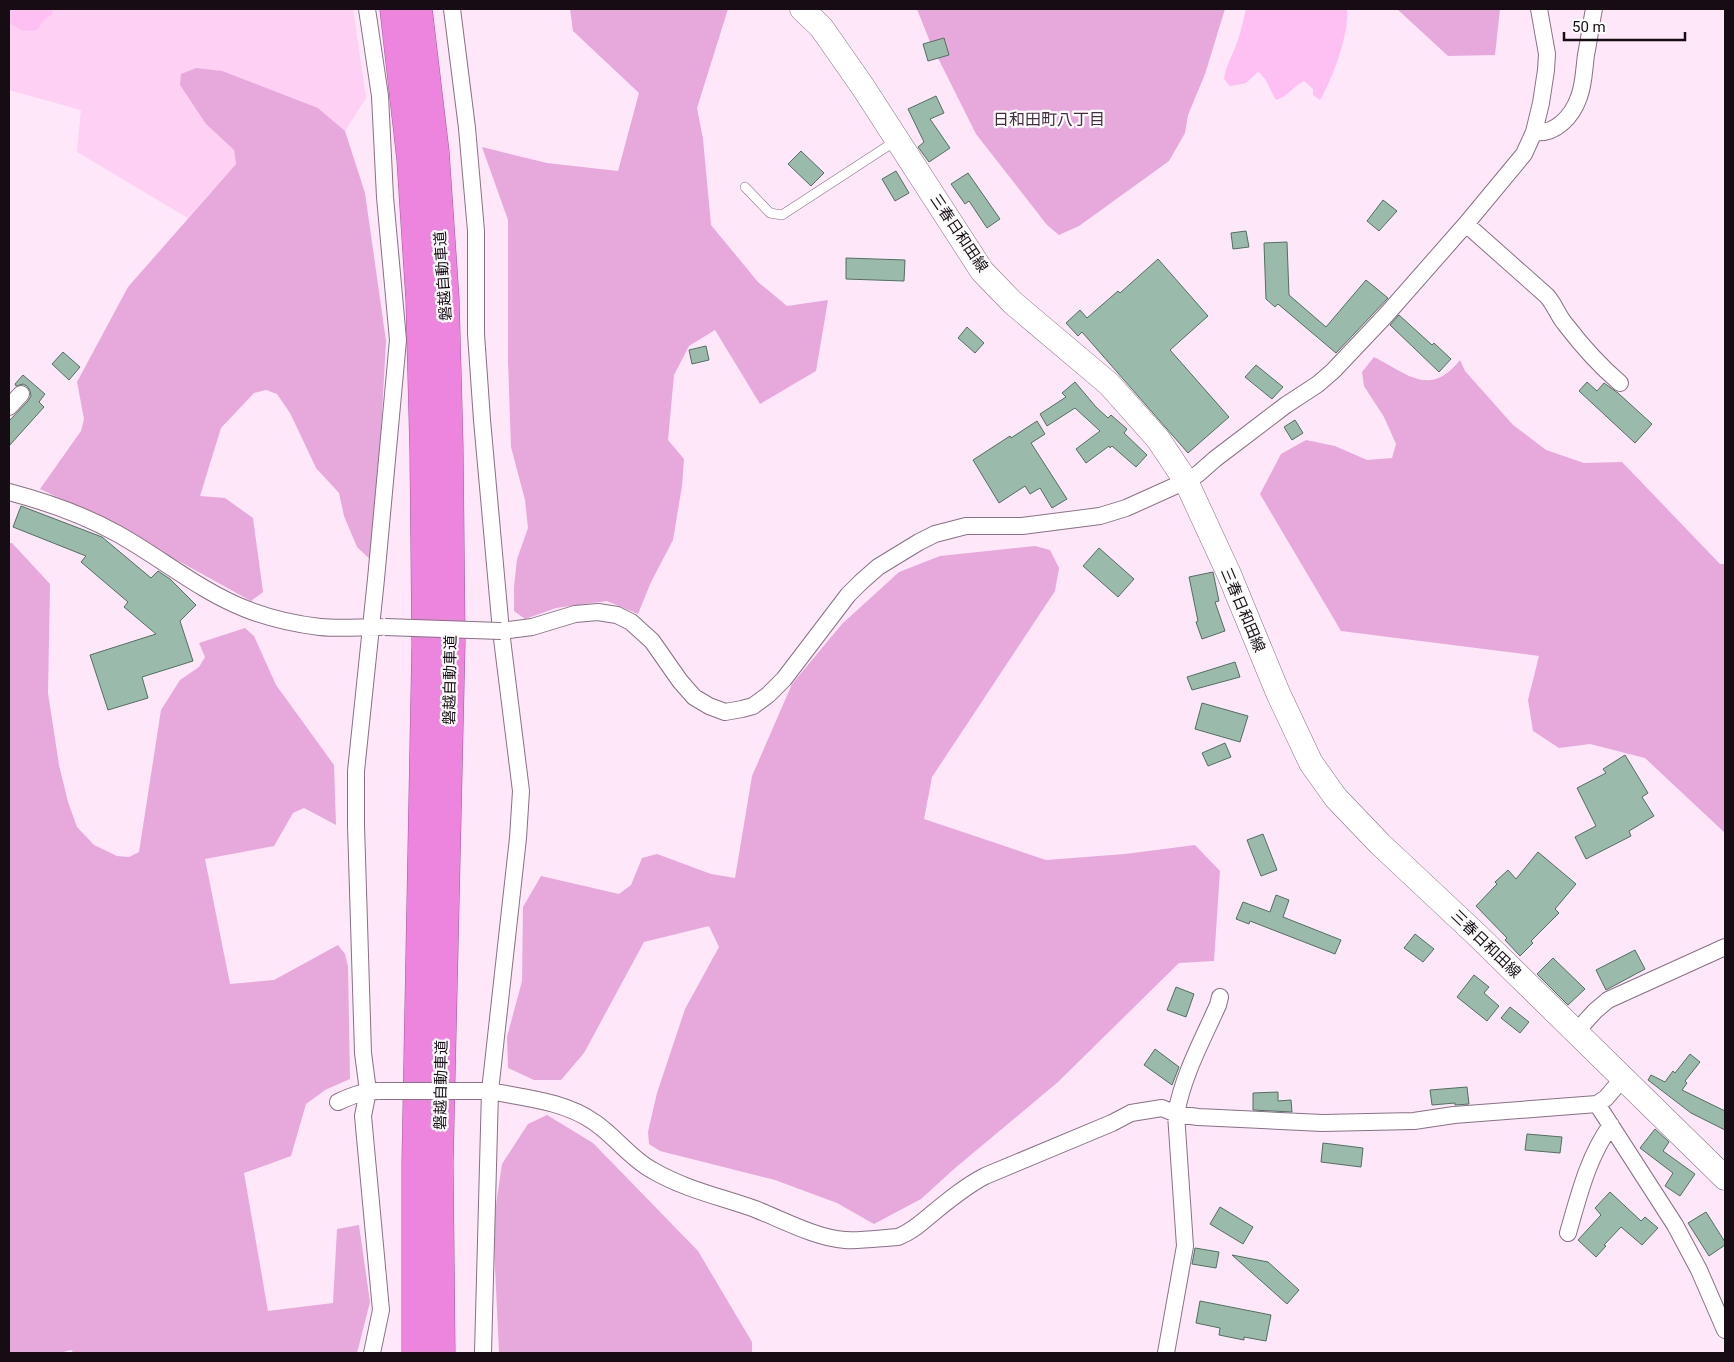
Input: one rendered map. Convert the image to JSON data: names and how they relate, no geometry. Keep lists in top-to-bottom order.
{
  "streets": {
    "highway": ["磐越自動車道"],
    "main road": ["三春日和田線"]
  },
  "districts": ["日和田町八丁目"],
  "scale_bar": "50 m"
}
